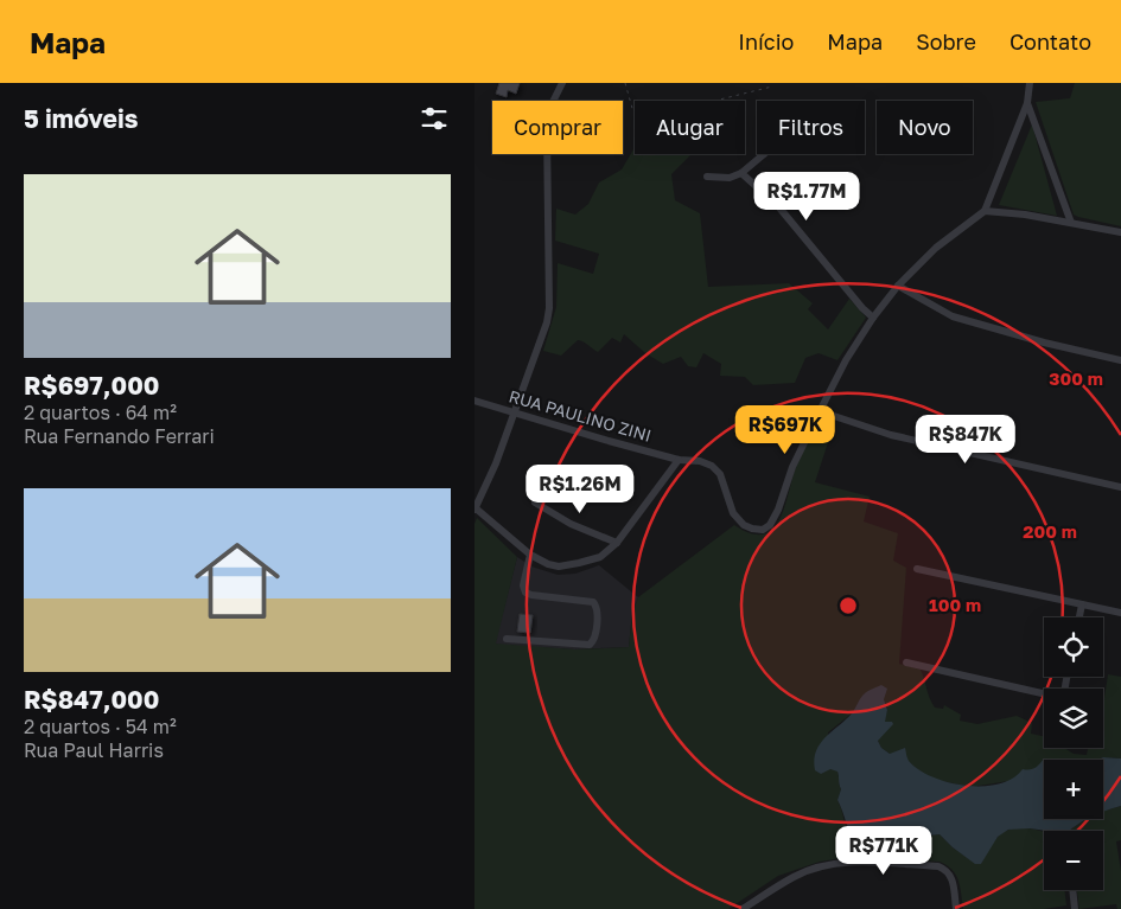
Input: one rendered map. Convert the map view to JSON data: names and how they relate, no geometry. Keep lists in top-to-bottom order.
{
  "streets": {
    "street": ["RUA PAULINO ZINI"]
  },
  "page": {
    "header": "Mapa",
    "nav": [
      "Início",
      "Mapa",
      "Sobre",
      "Contato"
    ],
    "heading": "5 imóveis",
    "chip": [
      "Comprar",
      "Alugar",
      "Filtros",
      "Novo"
    ],
    "list": [
      {
        "name": "R$697,000",
        "note": "2 quartos · 64 m² · Rua Fernando Ferrari"
      },
      {
        "name": "R$847,000",
        "note": "2 quartos · 54 m² · Rua Paul Harris"
      }
    ],
    "price": [
      "R$1.77M",
      "R$697K",
      "R$847K",
      "R$1.26M",
      "R$771K"
    ],
    "map_buttons": ["+", "−"]
  },
  "rings": ["300 m", "200 m", "100 m"]
}
